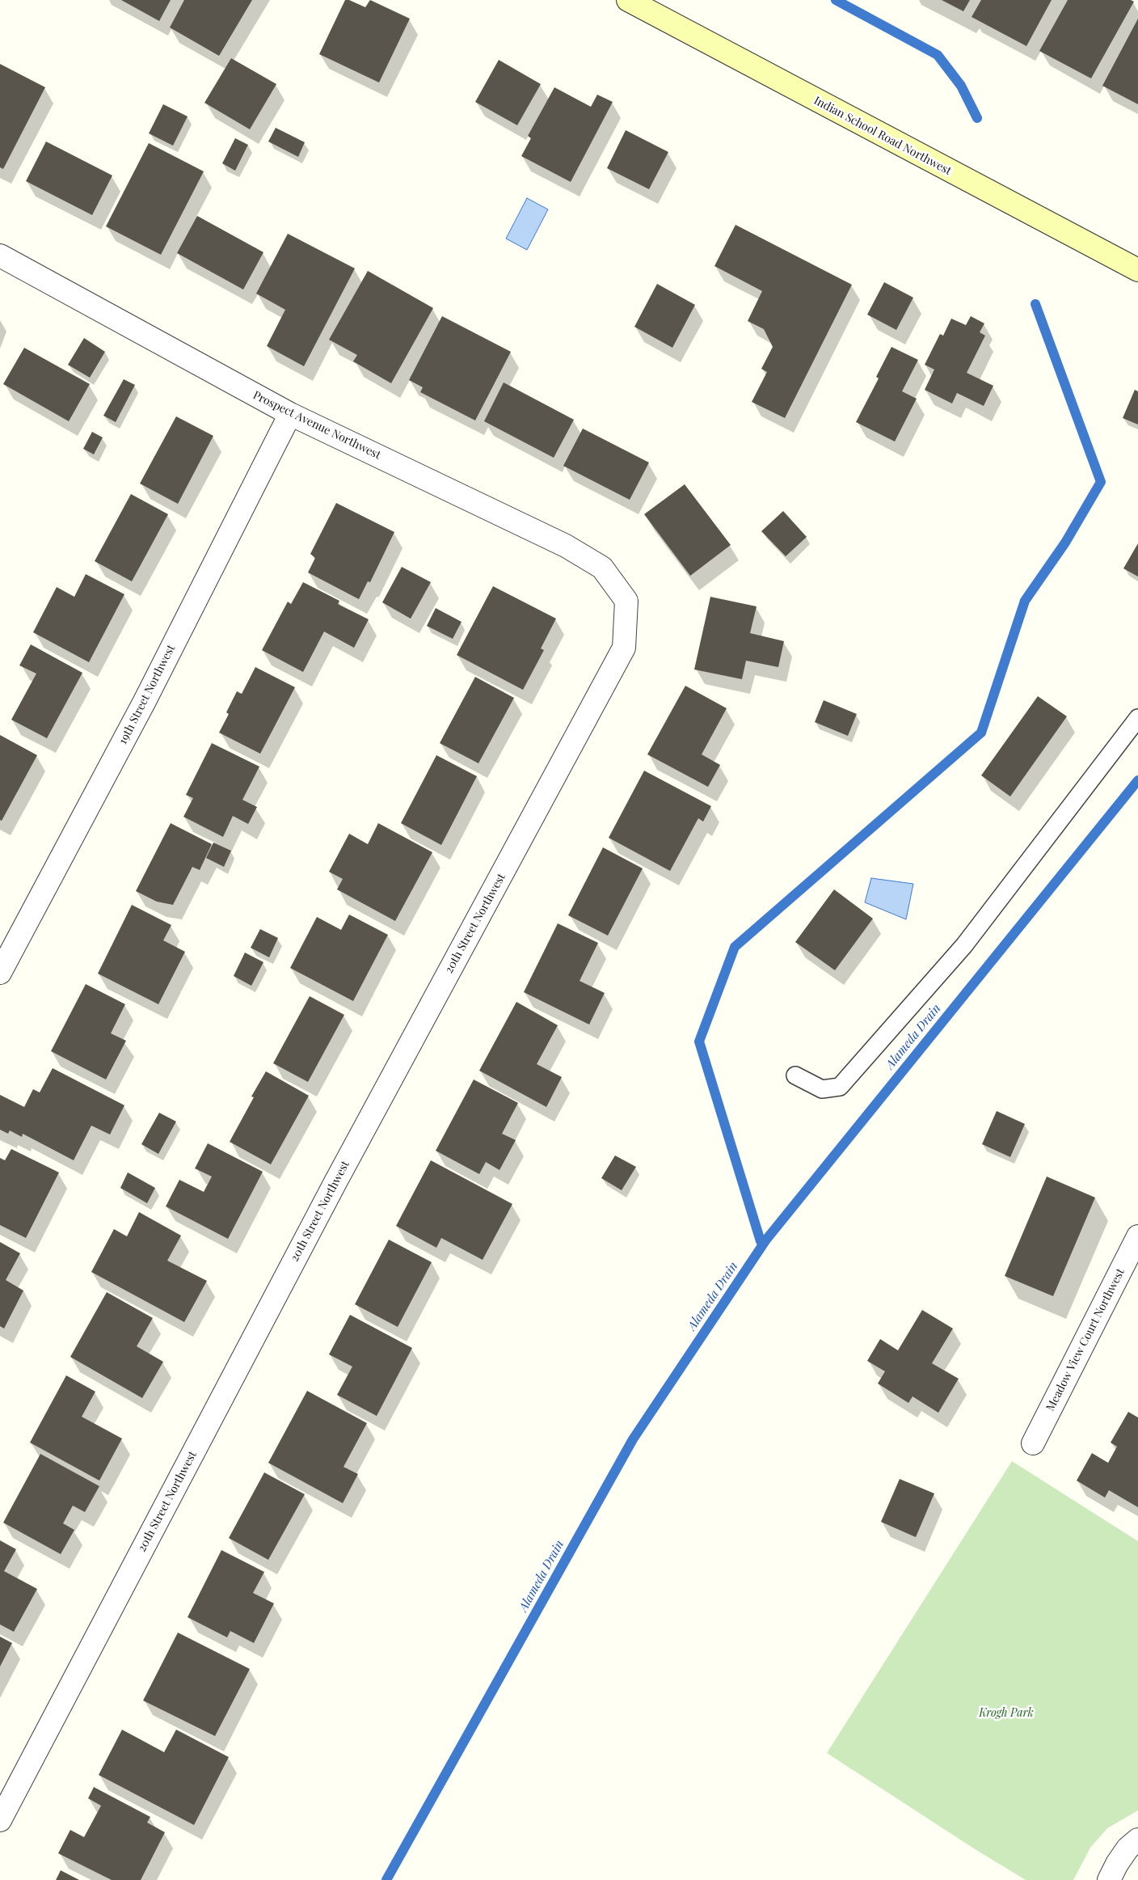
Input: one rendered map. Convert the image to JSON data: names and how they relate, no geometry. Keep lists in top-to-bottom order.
{
  "streets": {
    "main road": ["Indian School Road Northwest"],
    "street": [
      "Prospect Avenue Northwest",
      "19th Street Northwest",
      "20th Street Northwest",
      "Meadow View Court Northwest"
    ]
  },
  "crossings": [
    ["Prospect Avenue Northwest", "19th Street Northwest"],
    ["Prospect Avenue Northwest", "20th Street Northwest"]
  ],
  "water": ["Alameda Drain"],
  "parks": ["Krogh Park"]
}
